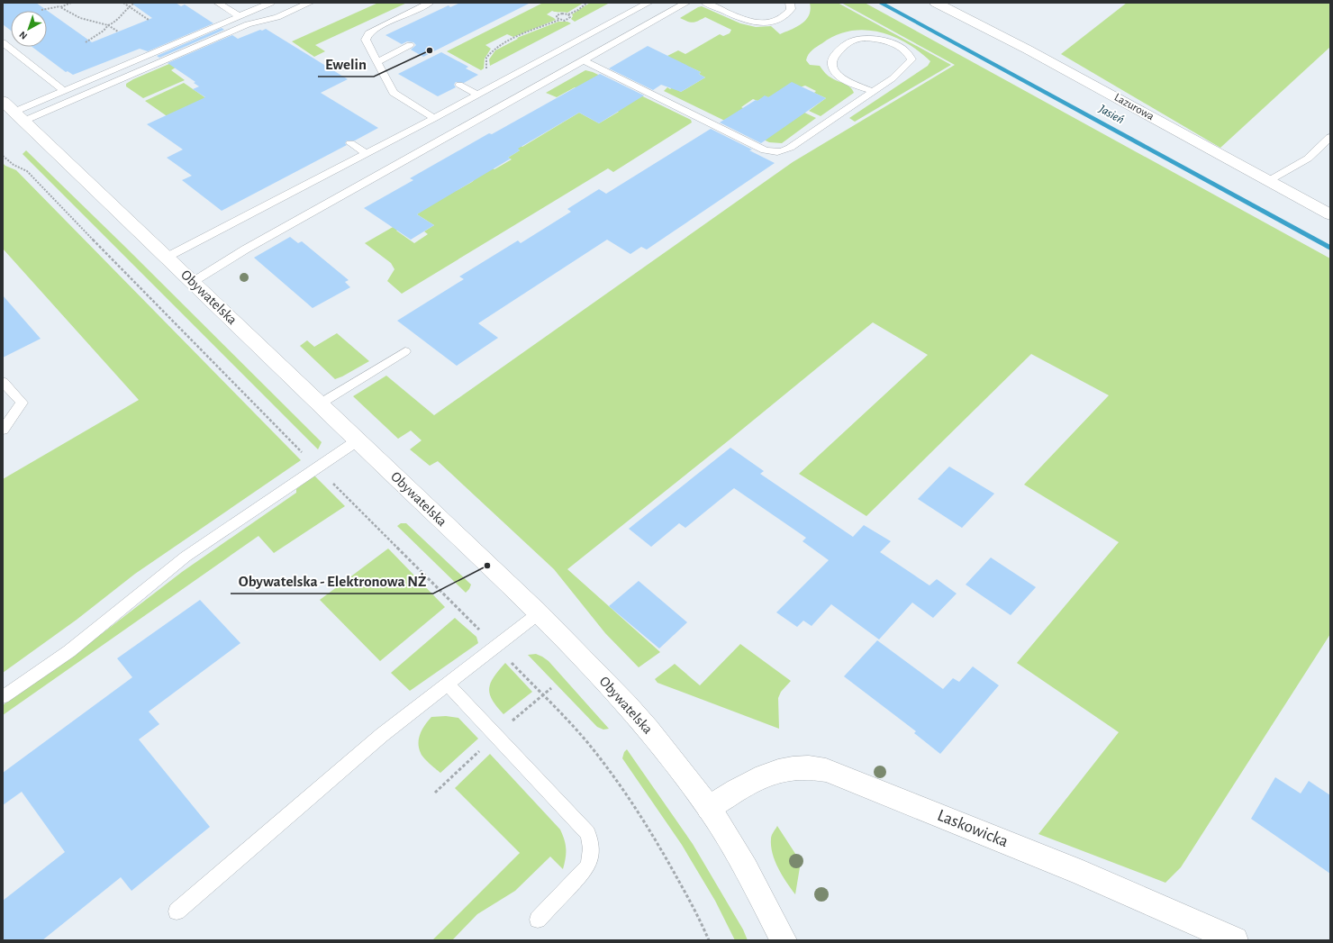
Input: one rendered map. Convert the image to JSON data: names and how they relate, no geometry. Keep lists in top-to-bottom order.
{
  "streets": {
    "main road": ["Lazurowa", "Obywatelska", "Laskowicka"]
  },
  "crossings": [
    ["Obywatelska", "Laskowicka"]
  ],
  "water": ["Jasień"],
  "places": ["Ewelin", "Obywatelska - Elektronowa NŻ"],
  "north": "bottom left"
}
